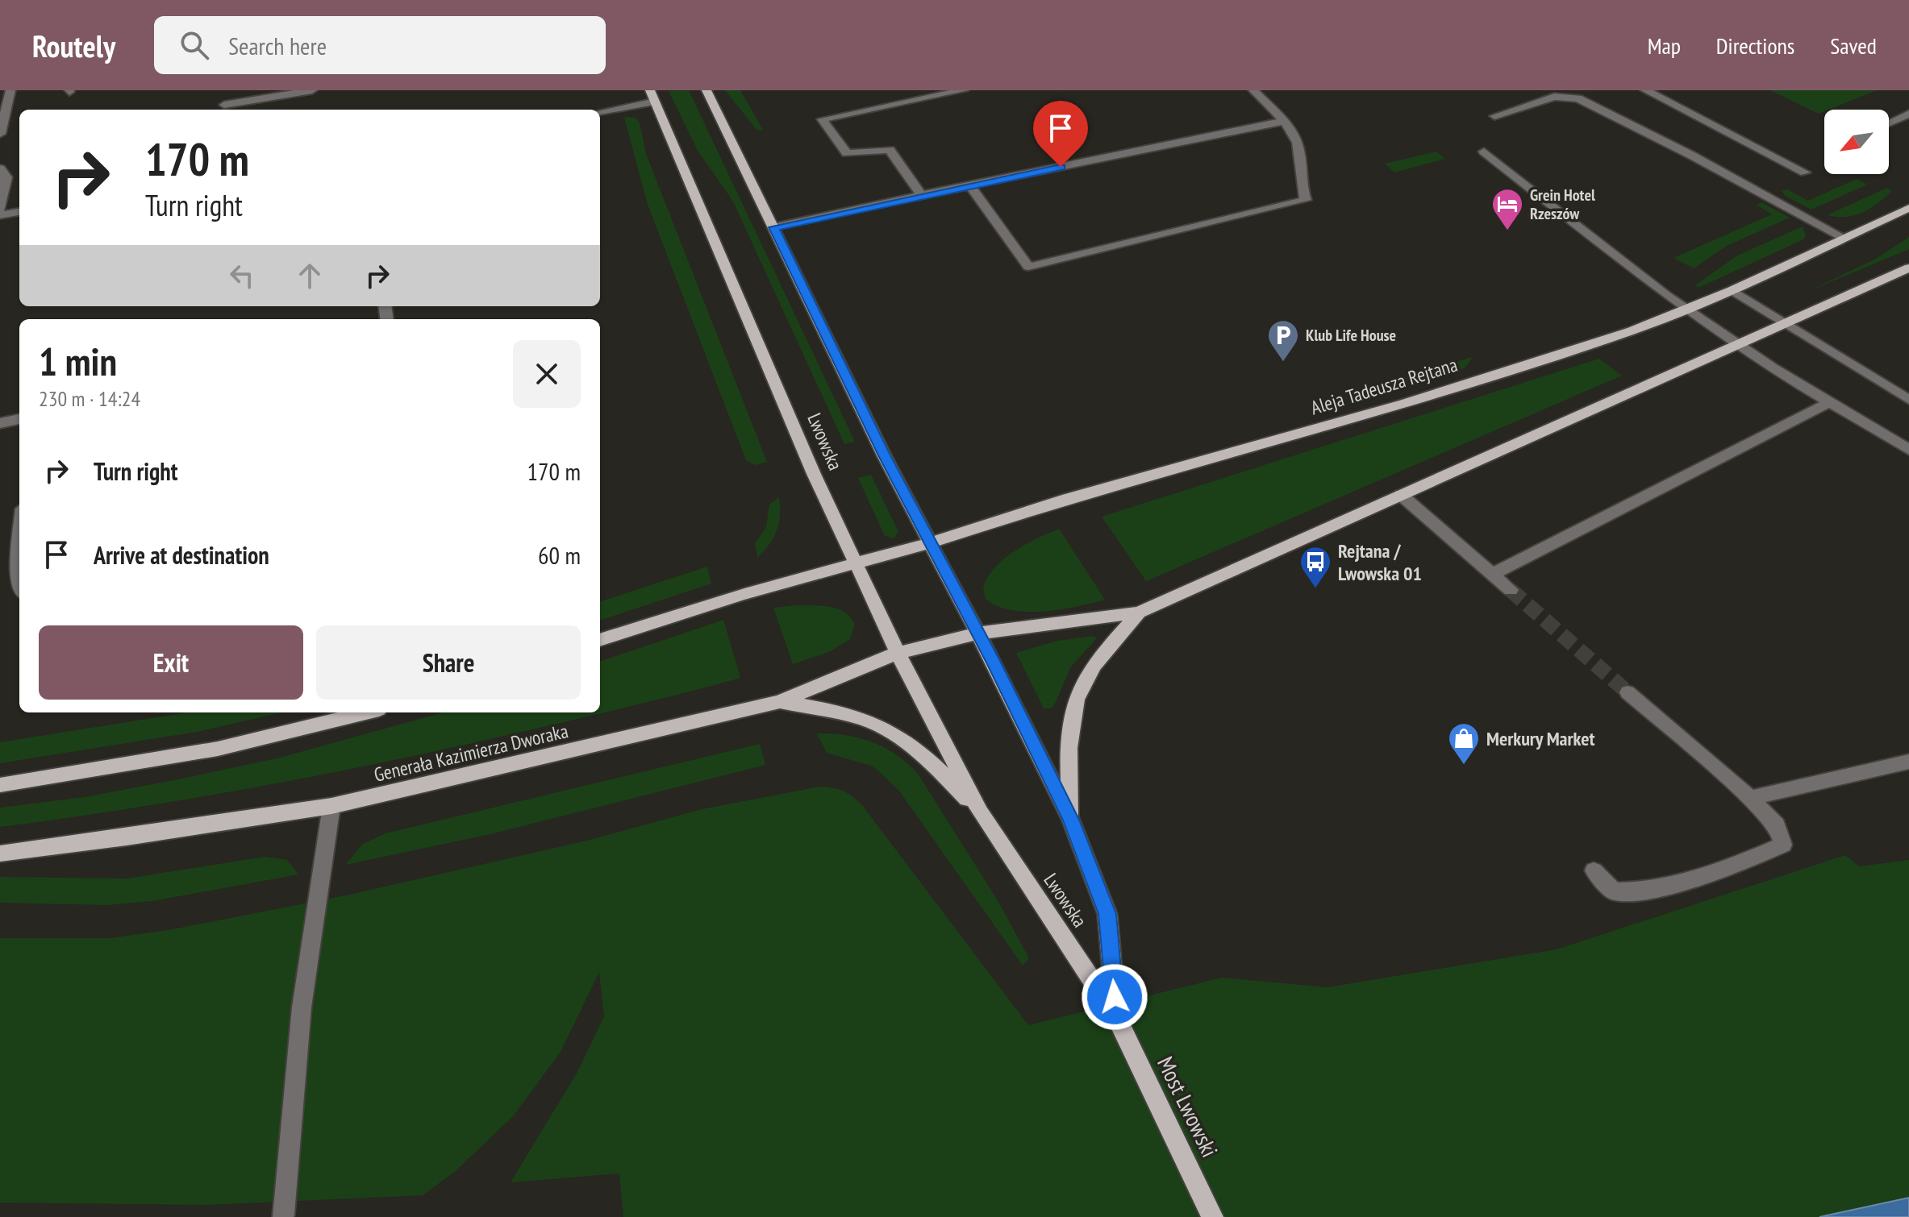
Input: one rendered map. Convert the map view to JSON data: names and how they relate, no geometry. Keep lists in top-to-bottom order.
{
  "streets": {
    "main road": [
      "Aleja Tadeusza Rejtana",
      "Lwowska",
      "Generała Kazimierza Dworaka",
      "Most Lwowski"
    ]
  },
  "crossings": [
    ["Aleja Tadeusza Rejtana", "Lwowska"],
    ["Lwowska", "Generała Kazimierza Dworaka"],
    ["Lwowska", "Most Lwowski"]
  ],
  "places": {
    "hotel": ["Grein Hotel Rzeszów"],
    "parking": ["Klub Life House"],
    "bus stop": ["Rejtana / Lwowska 01"],
    "shop": ["Merkury Market"]
  },
  "north": "bottom left",
  "page": {
    "header": "Routely",
    "search": "Search here",
    "nav": ["Map", "Directions", "Saved"],
    "turn": ["170 m", "Turn right"],
    "heading": ["1 min", "230 m · 14:24"],
    "list": [
      {
        "name": "Turn right",
        "value": "170 m"
      },
      {
        "name": "Arrive at destination",
        "value": "60 m"
      }
    ],
    "buttons": ["Exit", "Share"]
  }
}
